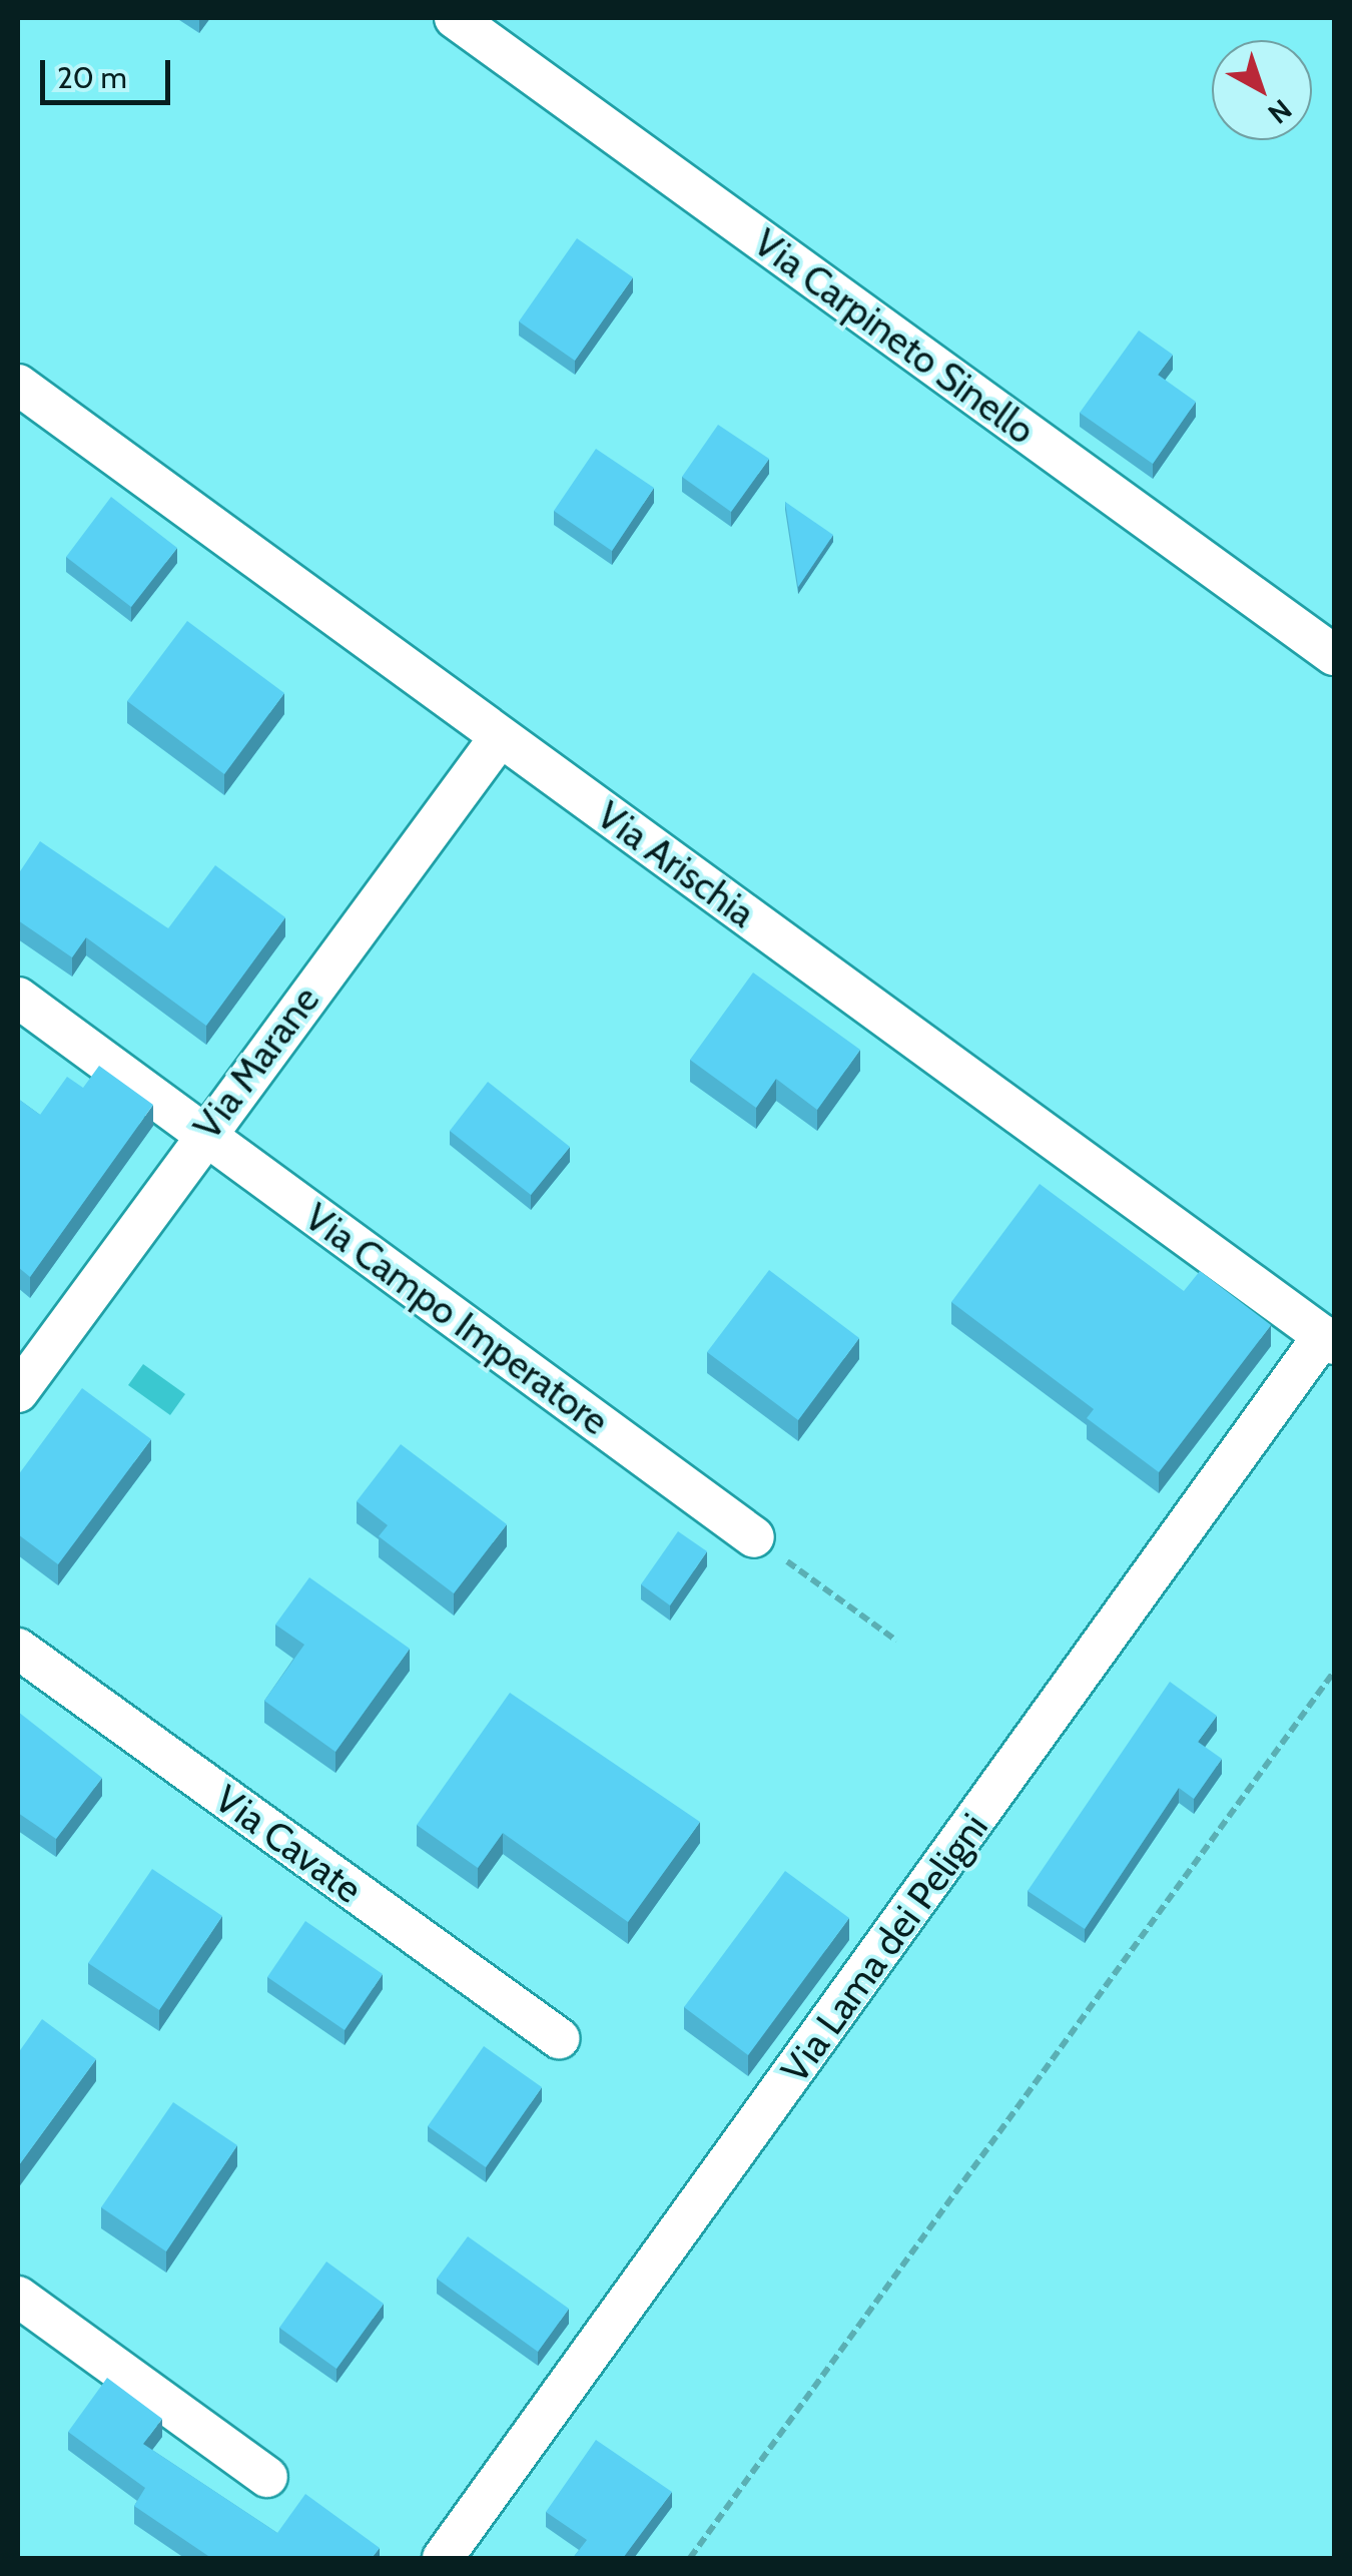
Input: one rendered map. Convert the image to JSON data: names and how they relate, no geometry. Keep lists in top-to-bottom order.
{
  "streets": {
    "street": [
      "Via Carpineto Sinello",
      "Via Arischia",
      "Via Marane",
      "Via Campo Imperatore",
      "Via Cavate",
      "Via Lama dei Peligni"
    ]
  },
  "crossings": [
    ["Via Arischia", "Via Marane"],
    ["Via Arischia", "Via Lama dei Peligni"],
    ["Via Marane", "Via Campo Imperatore"]
  ],
  "scale_bar": "20 m",
  "north": "bottom right"
}
